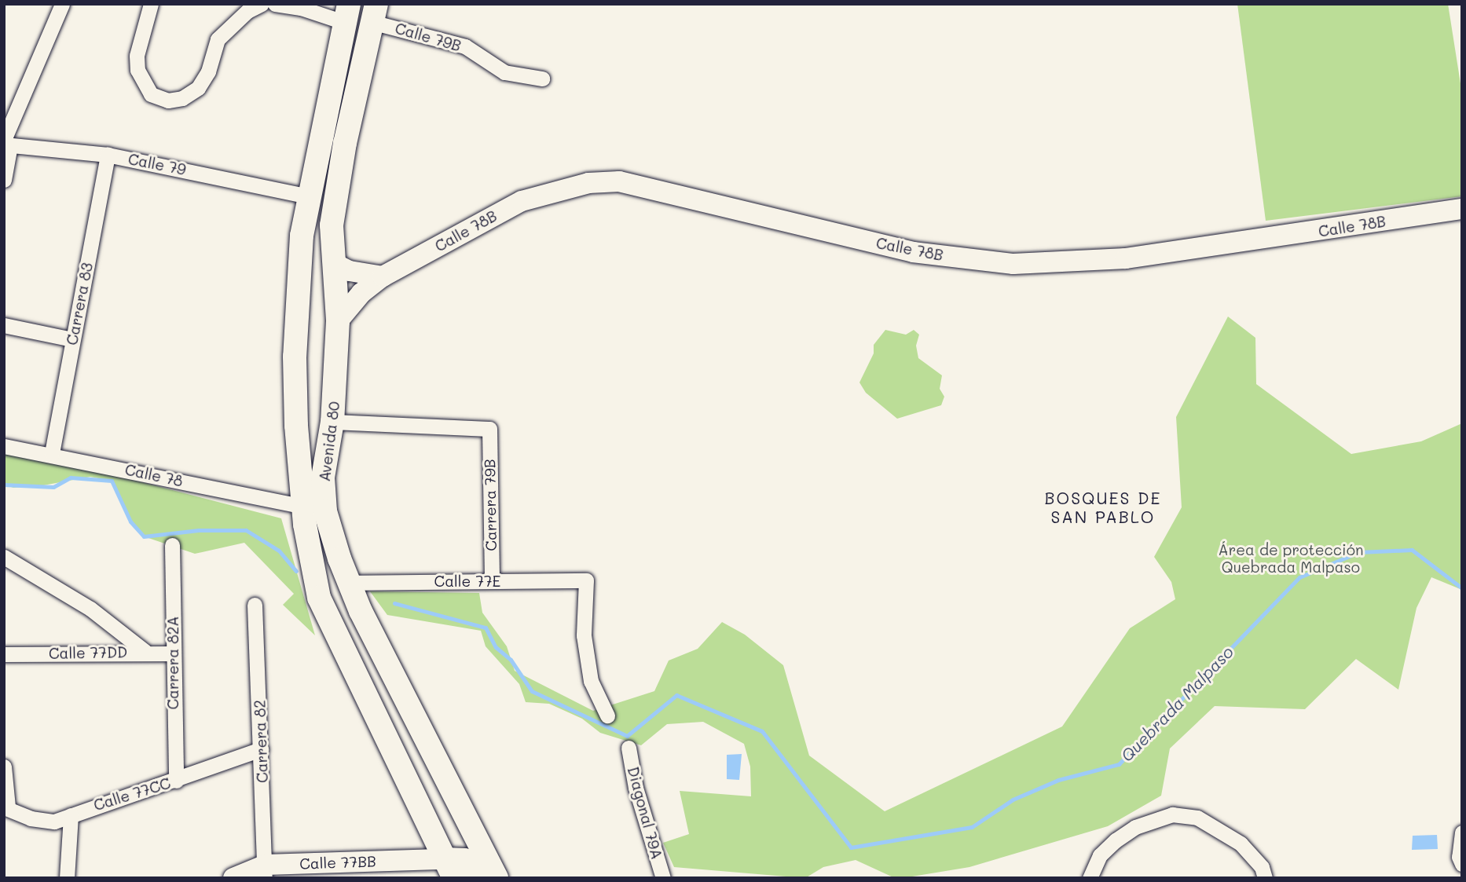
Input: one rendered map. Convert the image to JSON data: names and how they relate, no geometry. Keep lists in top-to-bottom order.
{
  "streets": {
    "main road": ["Avenida 80"],
    "street": [
      "Calle 79B",
      "Calle 79",
      "Calle 78B",
      "Carrera 83",
      "Calle 78",
      "Carrera 79B",
      "Calle 77E",
      "Calle 77DD",
      "Carrera 82A",
      "Carrera 82",
      "Calle 77CC",
      "Diagonal 79A",
      "Calle 77BB"
    ]
  },
  "crossings": [
    ["Calle 79B", "Avenida 80"],
    ["Calle 79", "Carrera 83"],
    ["Calle 79", "Avenida 80"],
    ["Calle 78B", "Avenida 80"],
    ["Carrera 83", "Calle 78"],
    ["Avenida 80", "Calle 78"],
    ["Avenida 80", "Carrera 79B"],
    ["Avenida 80", "Calle 77E"],
    ["Avenida 80", "Calle 77BB"],
    ["Carrera 79B", "Calle 77E"],
    ["Calle 77DD", "Carrera 82A"],
    ["Carrera 82A", "Calle 77CC"],
    ["Carrera 82", "Calle 77CC"],
    ["Carrera 82", "Calle 77BB"]
  ],
  "districts": ["BOSQUES DE SAN PABLO"],
  "water": ["Quebrada Malpaso"],
  "parks": ["Área de protección Quebrada Malpaso"]
}
